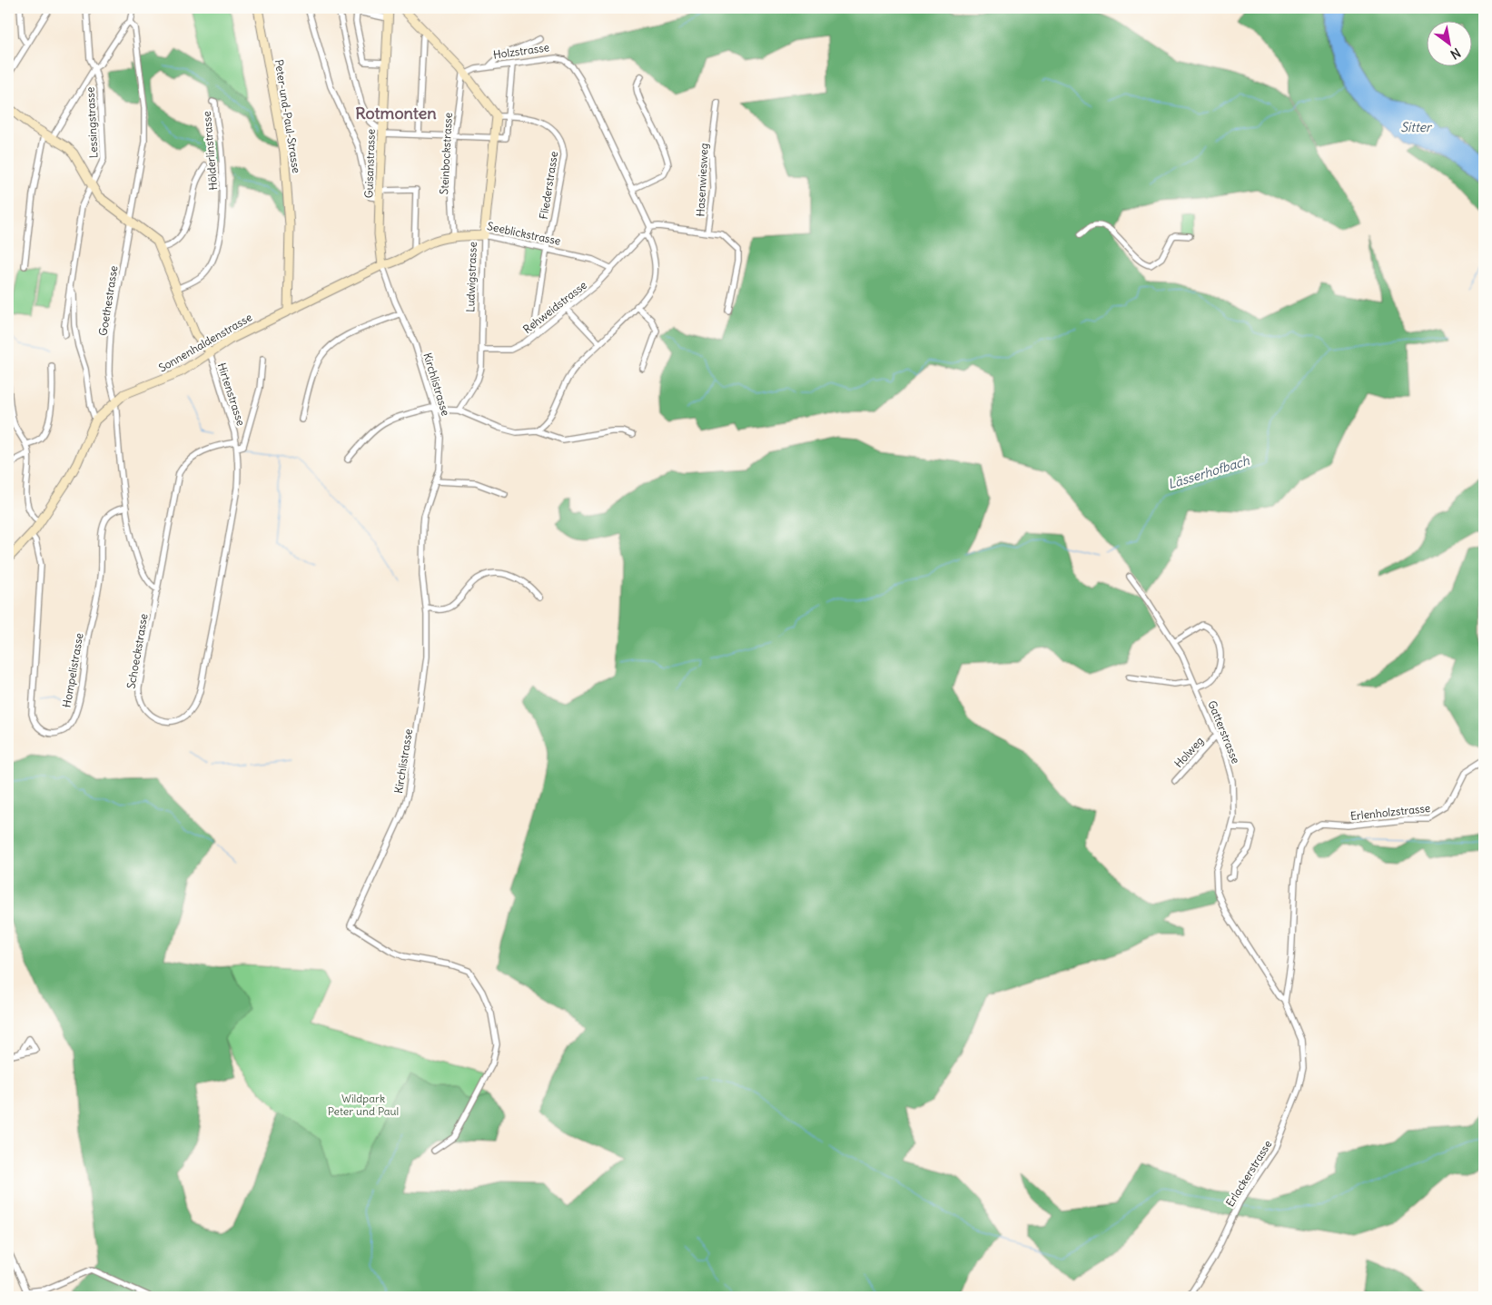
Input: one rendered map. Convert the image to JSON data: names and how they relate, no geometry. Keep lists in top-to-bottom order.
{
  "streets": {
    "street": [
      "Holzstrasse",
      "Peter-und-Paul-Strasse",
      "Lessingstrasse",
      "Hölderlinstrasse",
      "Steinbockstrasse",
      "Guisanstrasse",
      "Hasenwiesweg",
      "Fliederstrasse",
      "Seeblickstrasse",
      "Ludwigstrasse",
      "Goethestrasse",
      "Rehweidstrasse",
      "Sonnenhaldenstrasse",
      "Kirchlistrasse",
      "Hirtenstrasse",
      "Schoeckstrasse",
      "Hompelistrasse",
      "Gatterstrasse",
      "Holweg",
      "Erlenholzstrasse",
      "Erlackerstrasse"
    ]
  },
  "crossings": [
    ["Holzstrasse", "Steinbockstrasse"],
    ["Peter-und-Paul-Strasse", "Sonnenhaldenstrasse"],
    ["Lessingstrasse", "Sonnenhaldenstrasse"],
    ["Steinbockstrasse", "Seeblickstrasse"],
    ["Guisanstrasse", "Seeblickstrasse"],
    ["Guisanstrasse", "Sonnenhaldenstrasse"],
    ["Guisanstrasse", "Kirchlistrasse"],
    ["Fliederstrasse", "Seeblickstrasse"],
    ["Fliederstrasse", "Ludwigstrasse"],
    ["Fliederstrasse", "Rehweidstrasse"],
    ["Seeblickstrasse", "Ludwigstrasse"],
    ["Seeblickstrasse", "Rehweidstrasse"],
    ["Seeblickstrasse", "Sonnenhaldenstrasse"],
    ["Seeblickstrasse", "Kirchlistrasse"],
    ["Ludwigstrasse", "Rehweidstrasse"],
    ["Goethestrasse", "Sonnenhaldenstrasse"],
    ["Goethestrasse", "Schoeckstrasse"],
    ["Goethestrasse", "Hompelistrasse"],
    ["Sonnenhaldenstrasse", "Kirchlistrasse"],
    ["Sonnenhaldenstrasse", "Hirtenstrasse"],
    ["Sonnenhaldenstrasse", "Hompelistrasse"],
    ["Hirtenstrasse", "Schoeckstrasse"],
    ["Gatterstrasse", "Holweg"],
    ["Gatterstrasse", "Erlenholzstrasse"],
    ["Gatterstrasse", "Erlackerstrasse"],
    ["Erlenholzstrasse", "Erlackerstrasse"]
  ],
  "districts": ["Rotmonten"],
  "water": ["Sitter", "Lässerhofbach"],
  "parks": ["Wildpark Peter und Paul"],
  "north": "bottom right"
}
